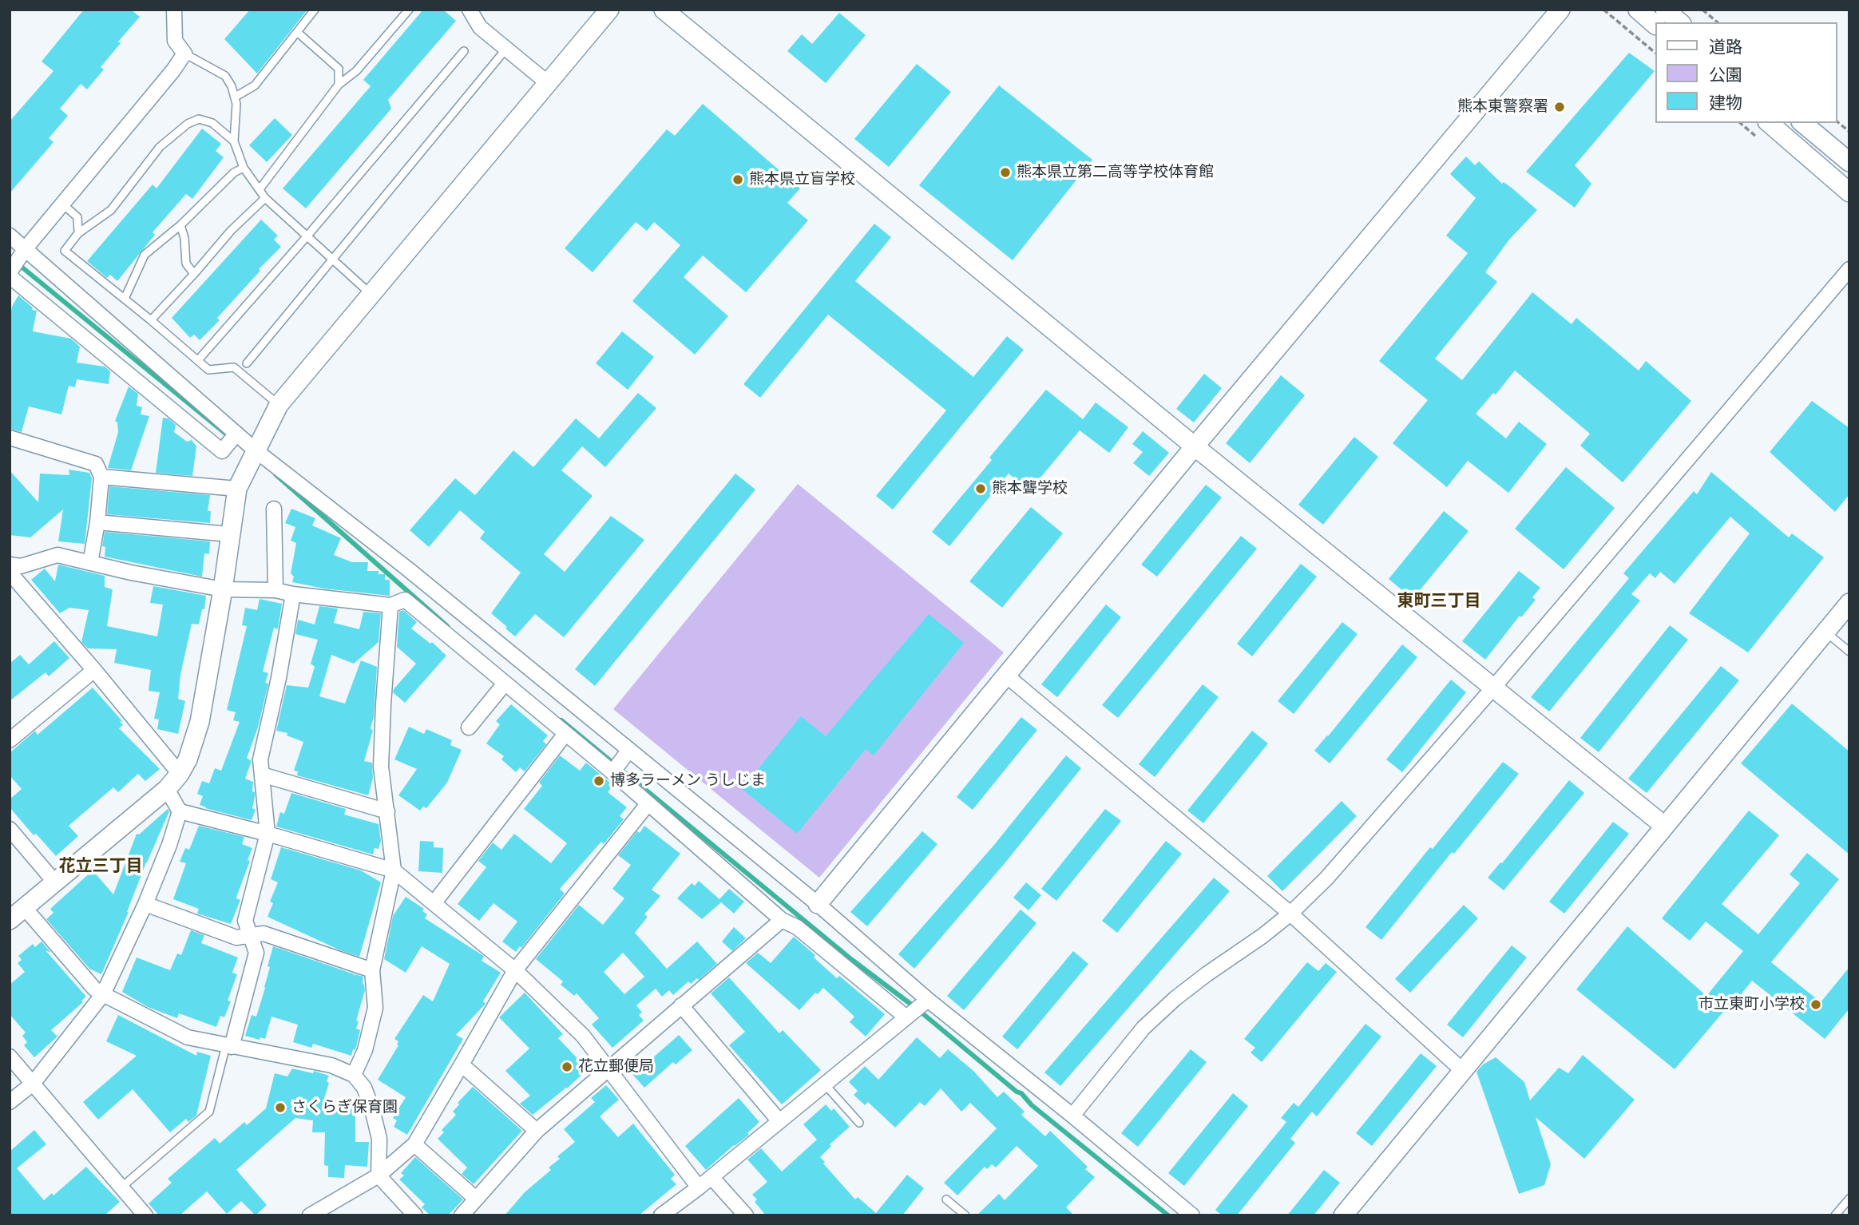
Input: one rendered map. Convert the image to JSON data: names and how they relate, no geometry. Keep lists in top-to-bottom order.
{
  "districts": ["東町三丁目", "花立三丁目"],
  "places": [
    "熊本東警察署",
    "熊本県立第二高等学校体育館",
    "熊本県立盲学校",
    "熊本聾学校",
    "博多ラーメン うしじま",
    "市立東町小学校",
    "花立郵便局",
    "さくらぎ保育園"
  ],
  "legend": ["道路", "公園", "建物"]
}
